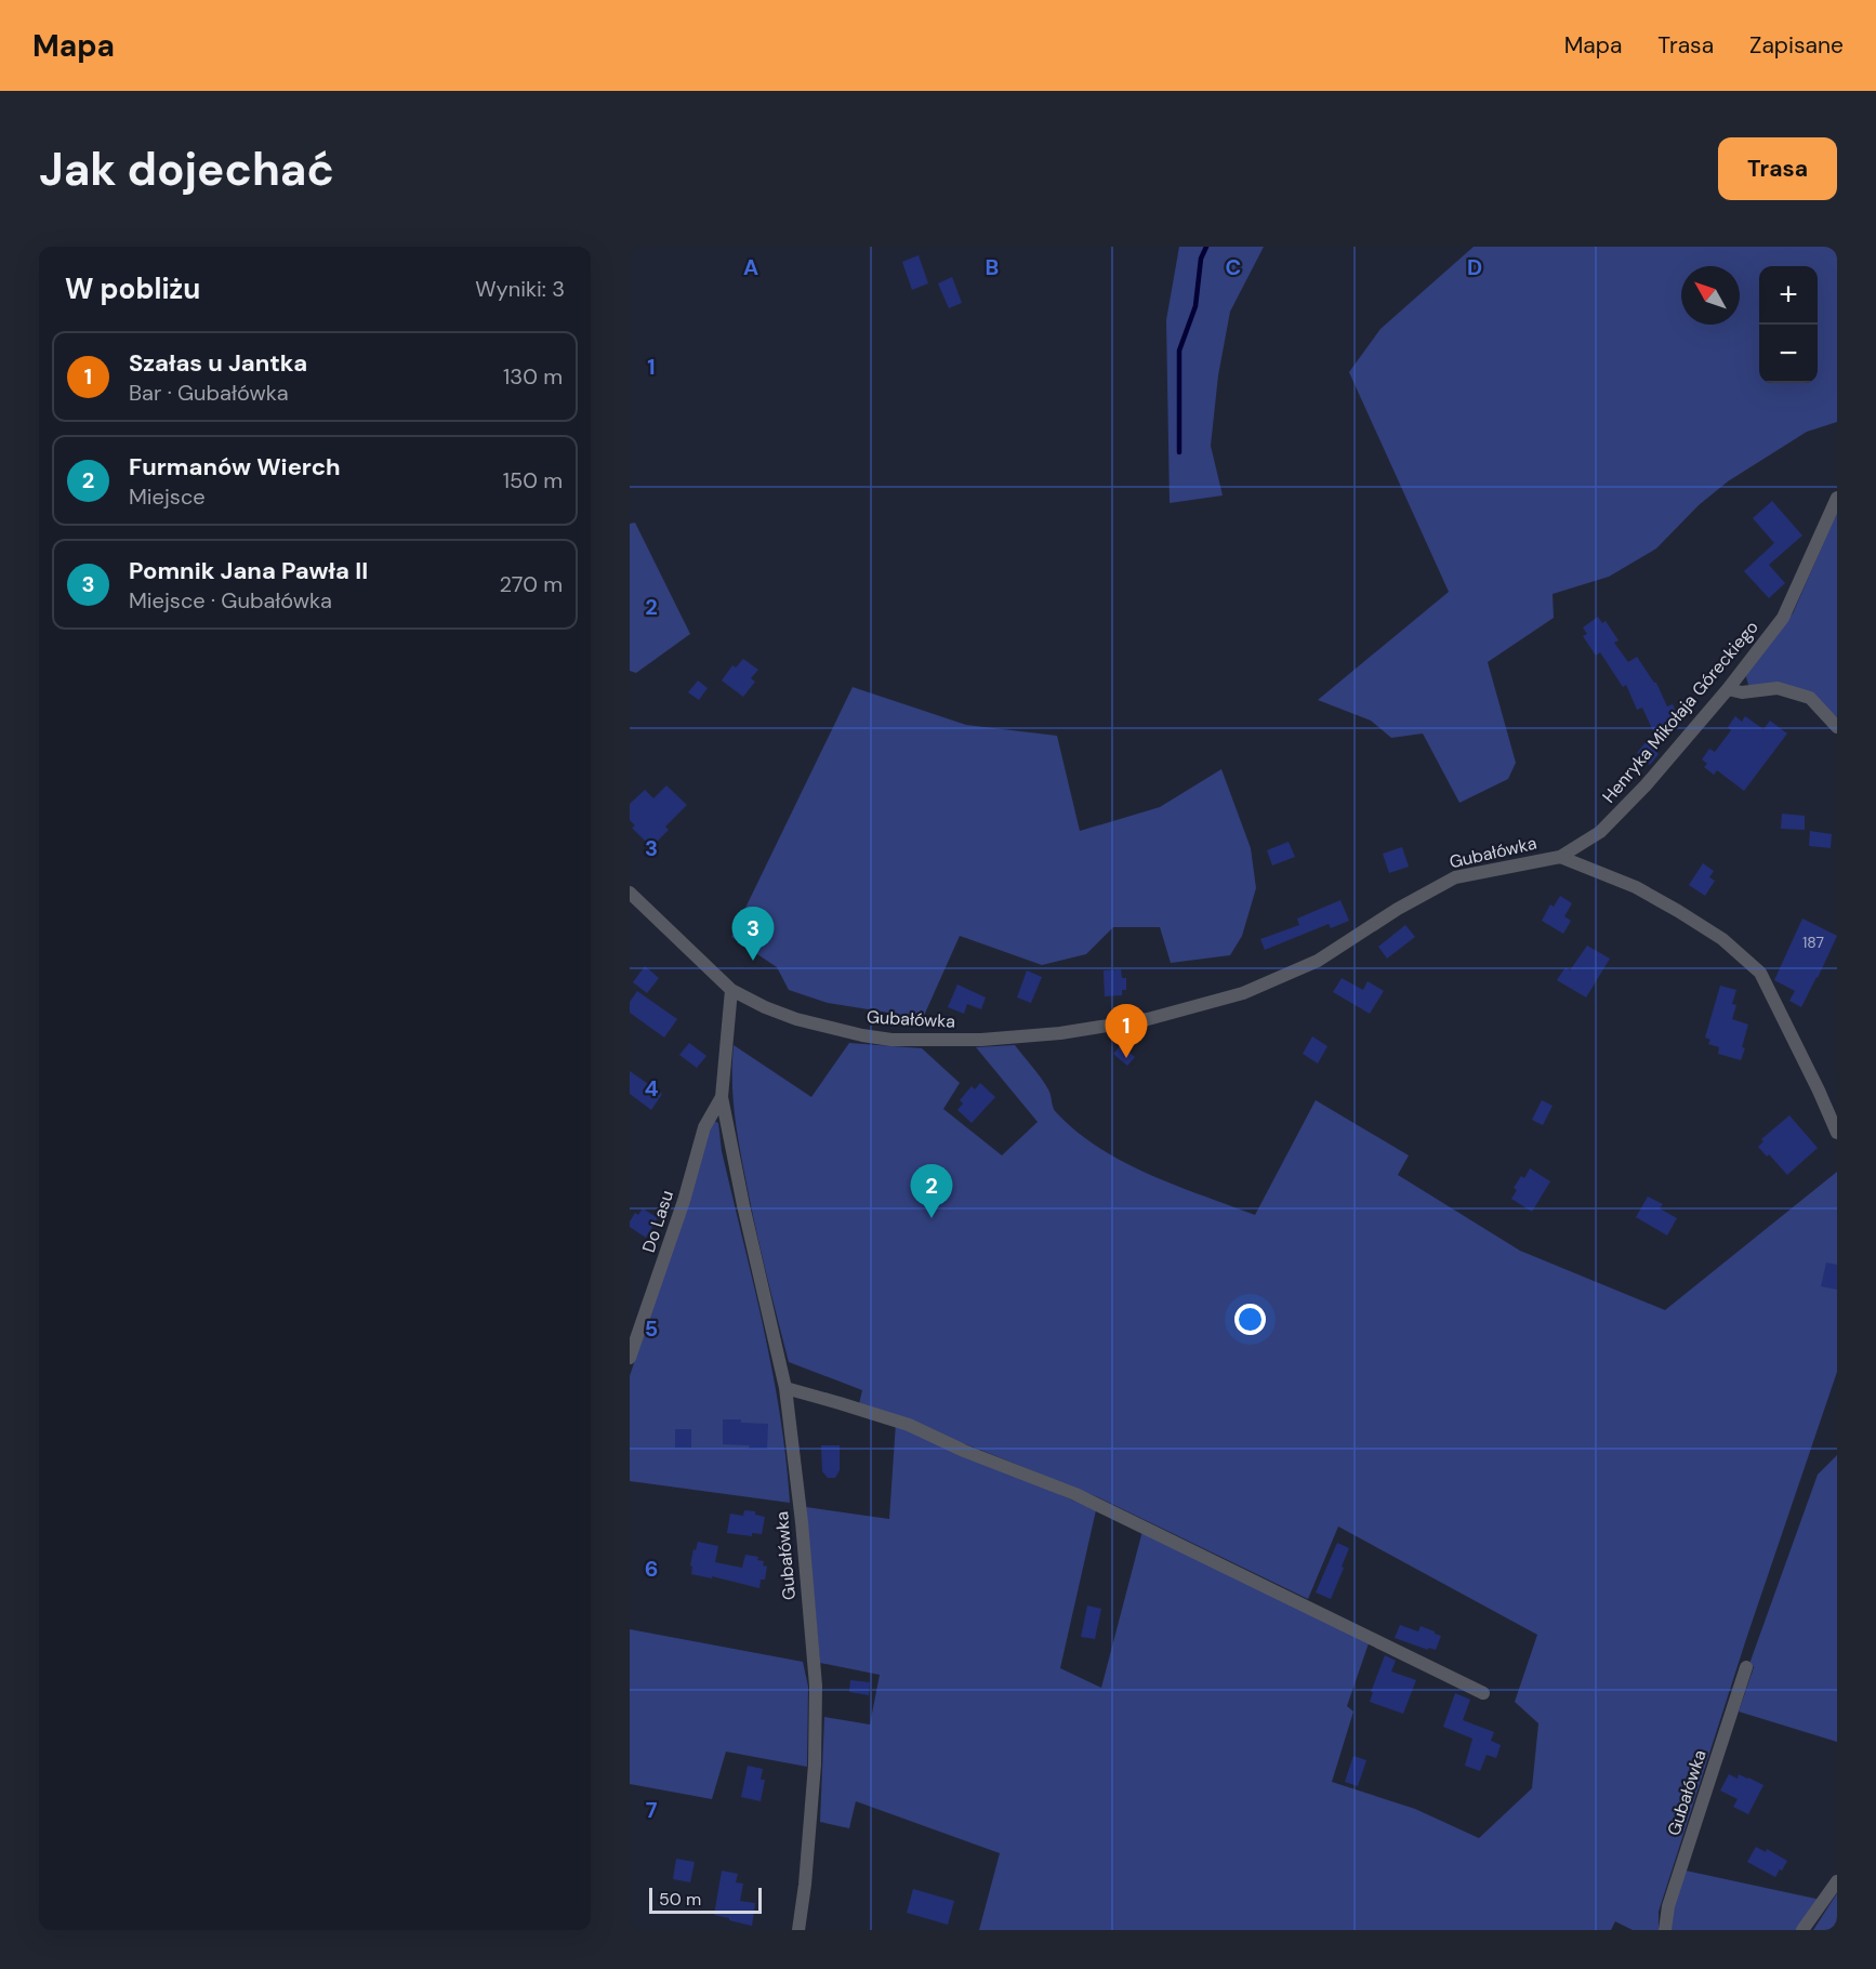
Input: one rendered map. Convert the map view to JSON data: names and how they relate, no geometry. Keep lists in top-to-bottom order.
{
  "streets": {
    "street": ["Henryka Mikołaja Góreckiego", "Gubałówka", "Do Lasu"]
  },
  "crossings": [
    ["Henryka Mikołaja Góreckiego", "Gubałówka"],
    ["Gubałówka", "Do Lasu"]
  ],
  "house_numbers": ["187"],
  "scale_bar": "50 m",
  "north": "top left",
  "page": {
    "header": "Mapa",
    "nav": ["Mapa", "Trasa", "Zapisane"],
    "buttons": "Trasa",
    "title": "Jak dojechać",
    "heading": ["W pobliżu", "Wyniki: 3"],
    "map_buttons": ["+", "−"],
    "list": [
      {
        "mark": "1",
        "name": "Szałas u Jantka",
        "note": "Bar · Gubałówka",
        "value": "130 m"
      },
      {
        "mark": "2",
        "name": "Furmanów Wierch",
        "note": "Miejsce",
        "value": "150 m"
      },
      {
        "mark": "3",
        "name": "Pomnik Jana Pawła II",
        "note": "Miejsce · Gubałówka",
        "value": "270 m"
      }
    ],
    "pins": ["3", "1", "2"],
    "scale": "50 m"
  },
  "grid": {
    "columns": [
      "A",
      "B",
      "C",
      "D"
    ],
    "rows": [
      "1",
      "2",
      "3",
      "4",
      "5",
      "6",
      "7"
    ]
  }
}
